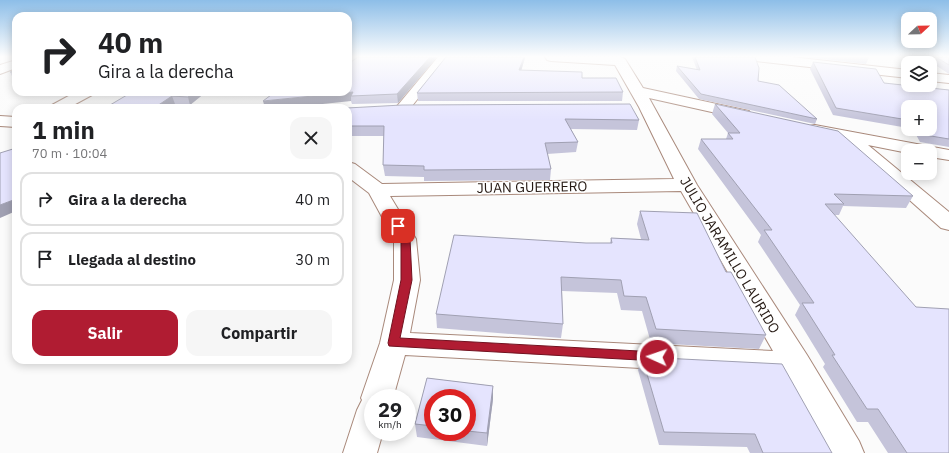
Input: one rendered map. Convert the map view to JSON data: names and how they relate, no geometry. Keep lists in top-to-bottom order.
{
  "streets": {
    "street": ["JUAN GUERRERO", "JULIO JARAMILLO LAURIDO"]
  },
  "crossings": [
    ["JUAN GUERRERO", "JULIO JARAMILLO LAURIDO"]
  ],
  "north": "right",
  "page": {
    "map_buttons": ["+", "−"],
    "turn": ["40 m", "Gira a la derecha"],
    "heading": ["1 min", "70 m · 10:04"],
    "list": [
      {
        "name": "Gira a la derecha",
        "value": "40 m"
      },
      {
        "name": "Llegada al destino",
        "value": "30 m"
      }
    ],
    "buttons": ["Salir", "Compartir"],
    "speed": "29 km/h",
    "limit": "30"
  }
}
